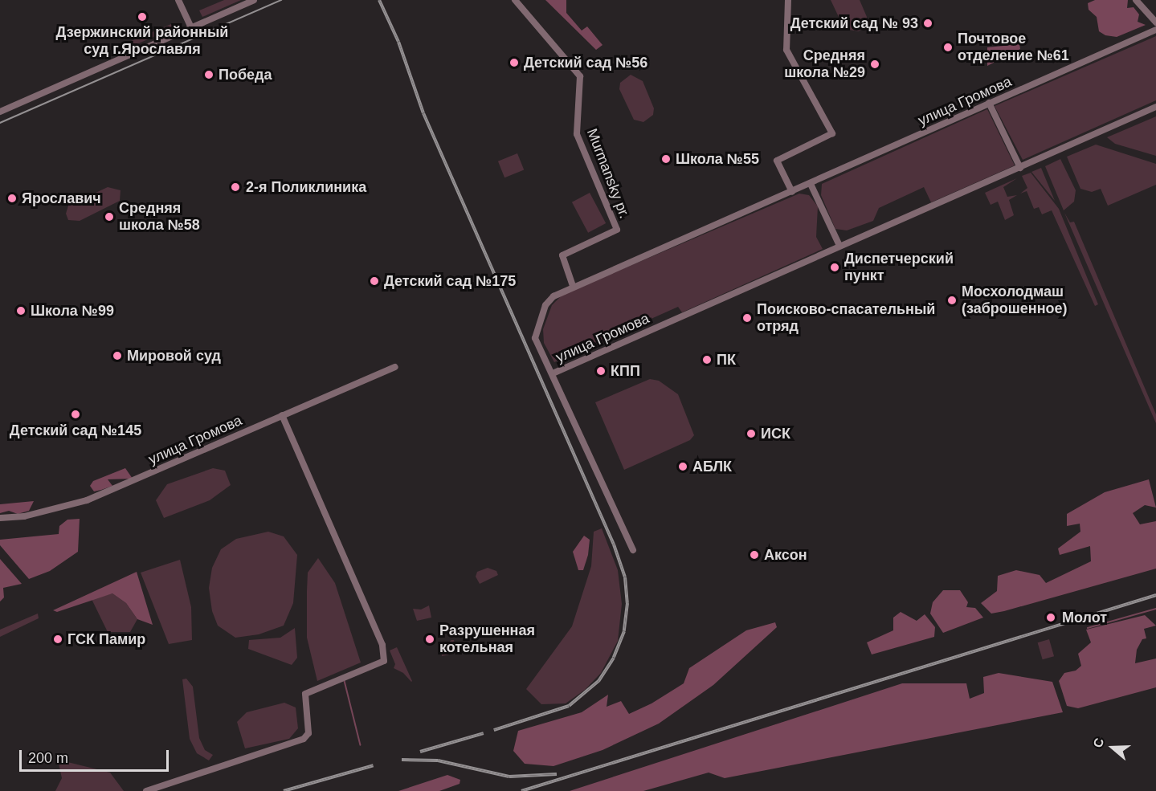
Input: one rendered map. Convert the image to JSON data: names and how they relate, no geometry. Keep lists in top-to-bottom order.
{
  "streets": {
    "street": ["улица Громова", "Murmansky pr."]
  },
  "crossings": [
    ["улица Громова", "Murmansky pr."]
  ],
  "places": [
    "Дзержинский районный суд г.Ярославля",
    "Детский сад № 93",
    "Почтовое отделение №61",
    "Детский сад №56",
    "Средняя школа №29",
    "Победа",
    "Школа №55",
    "2-я Поликлиника",
    "Ярославич",
    "Средняя школа №58",
    "Диспетчерский пункт",
    "Детский сад №175",
    "Мосхолодмаш (заброшенное)",
    "Школа №99",
    "Поисково-спасательный отряд",
    "Мировой суд",
    "ПК",
    "КПП",
    "Детский сад №145",
    "ИСК",
    "АБЛК",
    "Аксон",
    "Молот",
    "ГСК Памир",
    "Разрушенная котельная"
  ],
  "scale_bar": "200 m",
  "north": "left"
}
